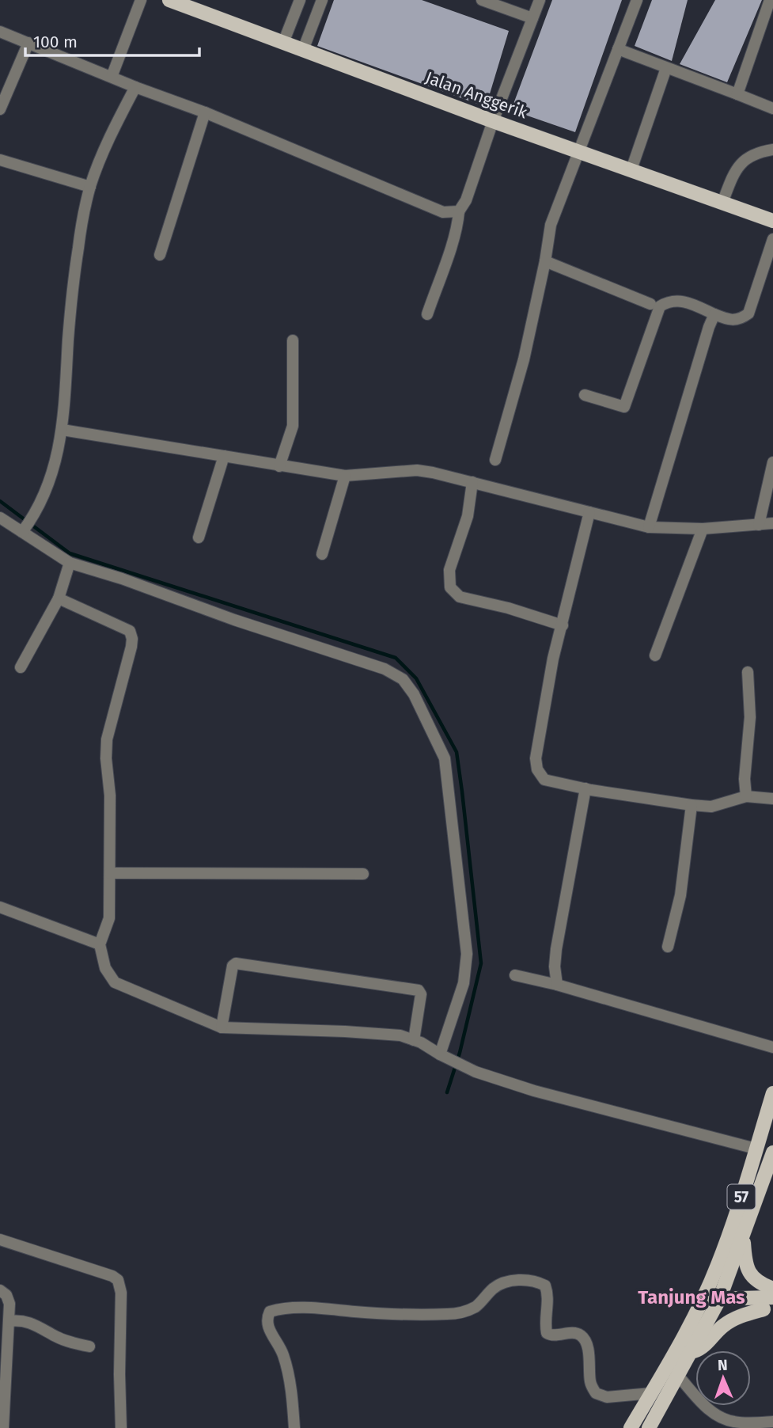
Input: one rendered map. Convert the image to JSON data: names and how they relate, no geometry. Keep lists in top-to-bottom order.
{
  "streets": {
    "main road": ["Jalan Anggerik", "57"]
  },
  "districts": ["Tanjung Mas"],
  "scale_bar": "100 m",
  "north": "top"
}
